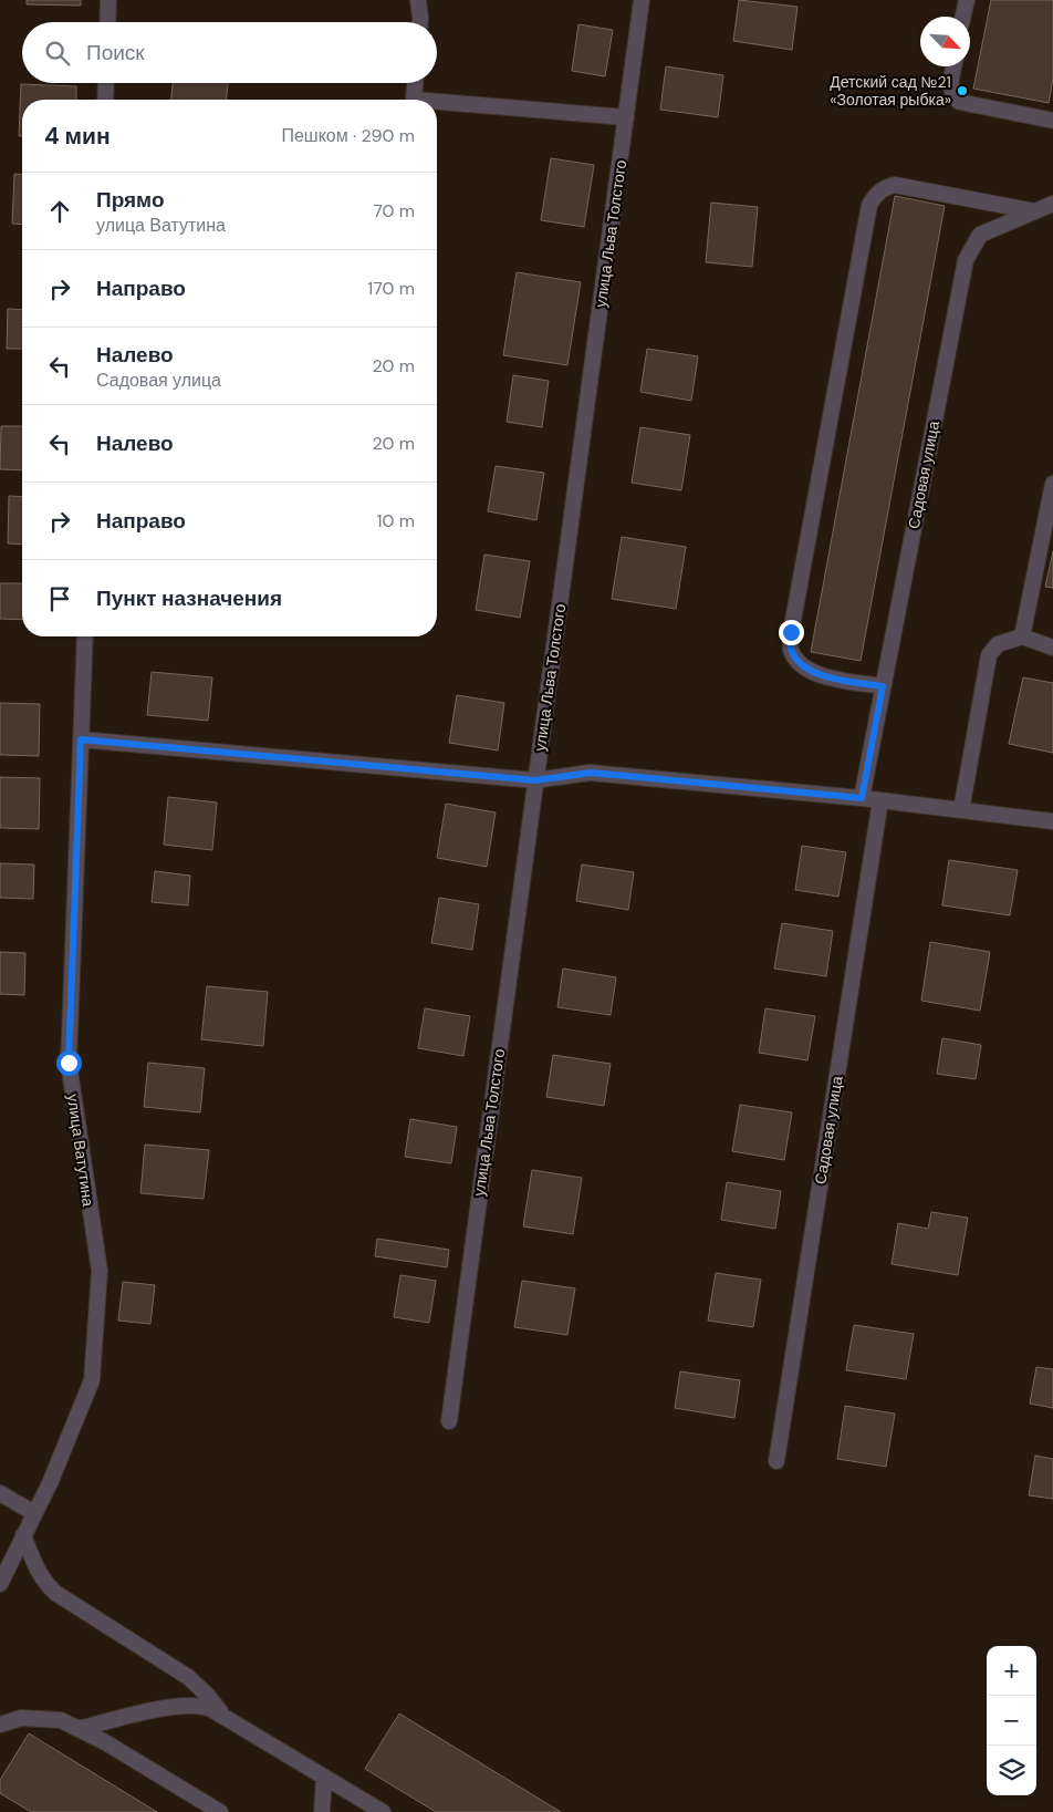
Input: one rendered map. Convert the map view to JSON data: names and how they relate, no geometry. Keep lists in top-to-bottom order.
{
  "streets": {
    "street": ["улица Льва Толстого", "Садовая улица", "улица Ватутина"]
  },
  "places": ["Детский сад №21 «Золотая рыбка»"],
  "north": "bottom right",
  "page": {
    "search": "Поиск",
    "heading": ["4 мин", "Пешком · 290 m"],
    "list": [
      ["Прямо", "улица Ватутина", "70 m"],
      ["Направо", "170 m"],
      ["Налево", "Садовая улица", "20 m"],
      ["Налево", "20 m"],
      ["Направо", "10 m"],
      "Пункт назначения"
    ],
    "map_buttons": ["+", "−"]
  }
}
